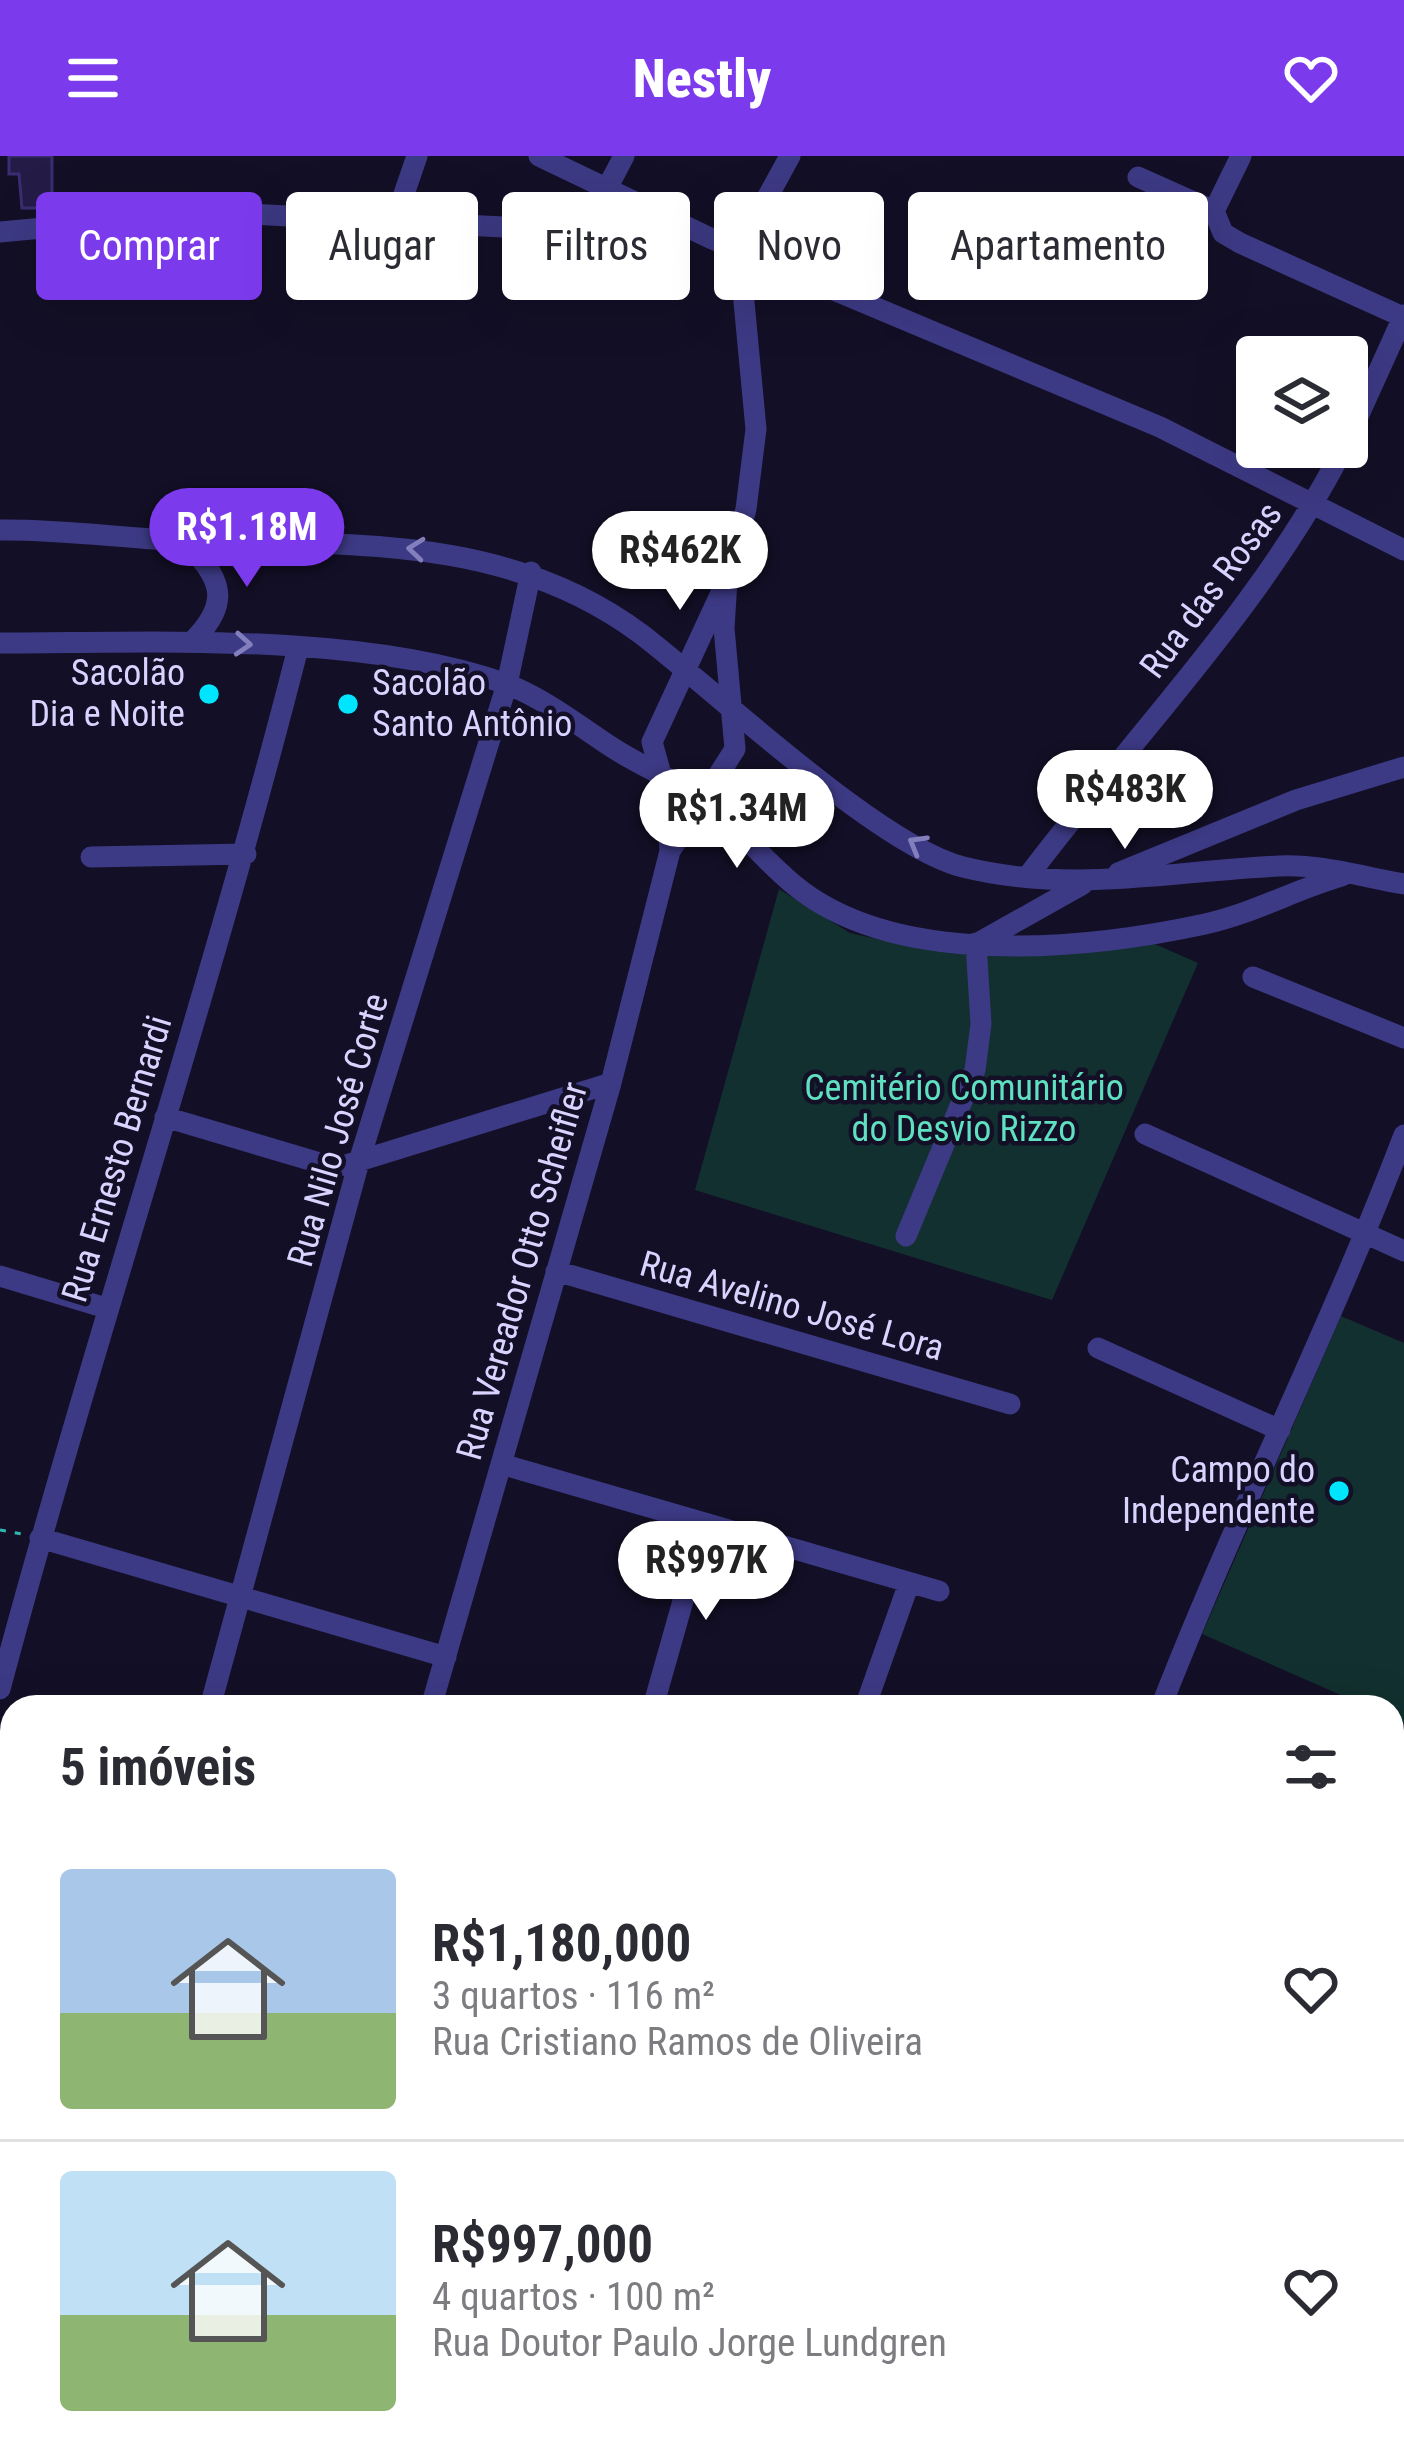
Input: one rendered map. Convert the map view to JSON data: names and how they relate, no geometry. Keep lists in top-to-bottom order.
{
  "streets": {
    "street": [
      "Rua das Rosas",
      "Rua Nilo José Corte",
      "Rua Ernesto Bernardi",
      "Rua Vereador Otto Scheifler",
      "Rua Avelino José Lora"
    ]
  },
  "crossings": [
    ["Rua Vereador Otto Scheifler", "Rua Avelino José Lora"]
  ],
  "parks": ["Cemitério Comunitário do Desvio Rizzo"],
  "places": ["Sacolão Dia e Noite", "Sacolão Santo Antônio", "Campo do Independente"],
  "page": {
    "header": "Nestly",
    "chip": [
      "Comprar",
      "Alugar",
      "Filtros",
      "Novo",
      "Apartamento"
    ],
    "price": [
      "R$1.18M",
      "R$462K",
      "R$483K",
      "R$1.34M",
      "R$997K"
    ],
    "heading": "5 imóveis",
    "list": [
      {
        "name": "R$1,180,000",
        "note": "3 quartos · 116 m² · Rua Cristiano Ramos de Oliveira"
      },
      {
        "name": "R$997,000",
        "note": "4 quartos · 100 m² · Rua Doutor Paulo Jorge Lundgren"
      }
    ]
  }
}
